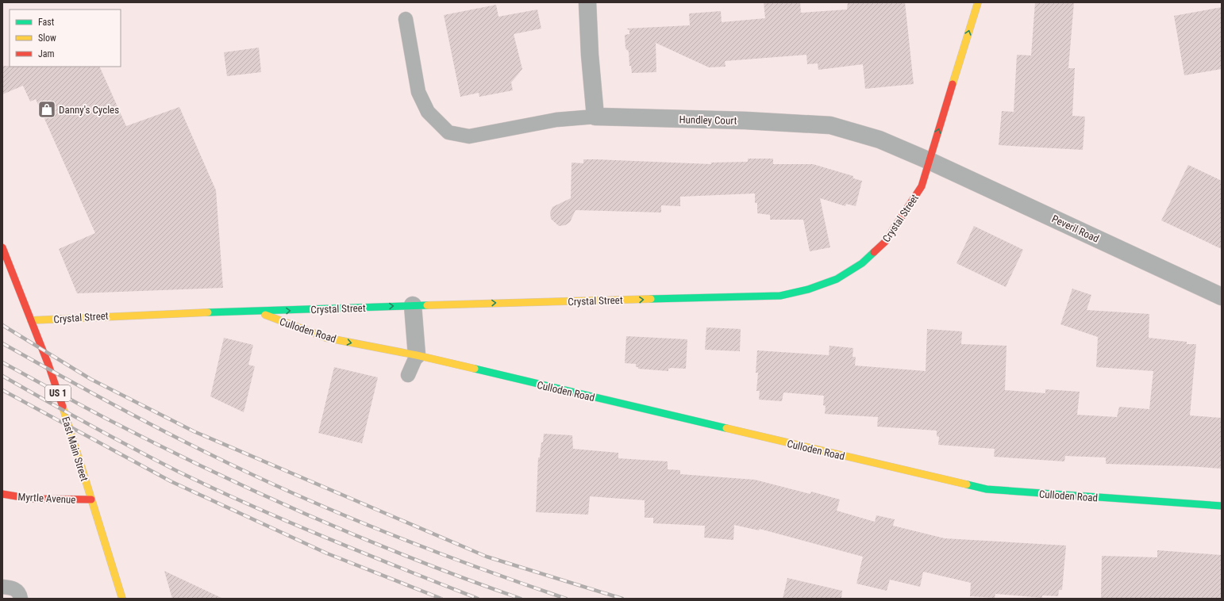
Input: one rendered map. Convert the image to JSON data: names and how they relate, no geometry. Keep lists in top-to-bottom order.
{
  "streets": {
    "street": [
      "Hundley Court",
      "Crystal Street",
      "Peveril Road",
      "Culloden Road",
      "US 1",
      "East Main Street",
      "Myrtle Avenue"
    ]
  },
  "crossings": [
    ["Hundley Court", "Crystal Street"],
    ["Hundley Court", "Peveril Road"],
    ["Crystal Street", "Peveril Road"],
    ["Crystal Street", "Culloden Road"],
    ["Crystal Street", "East Main Street"],
    ["East Main Street", "Myrtle Avenue"]
  ],
  "one_way": ["Crystal Street"],
  "places": {
    "shop": ["Danny's Cycles"]
  },
  "legend": ["Fast", "Slow", "Jam"]
}
